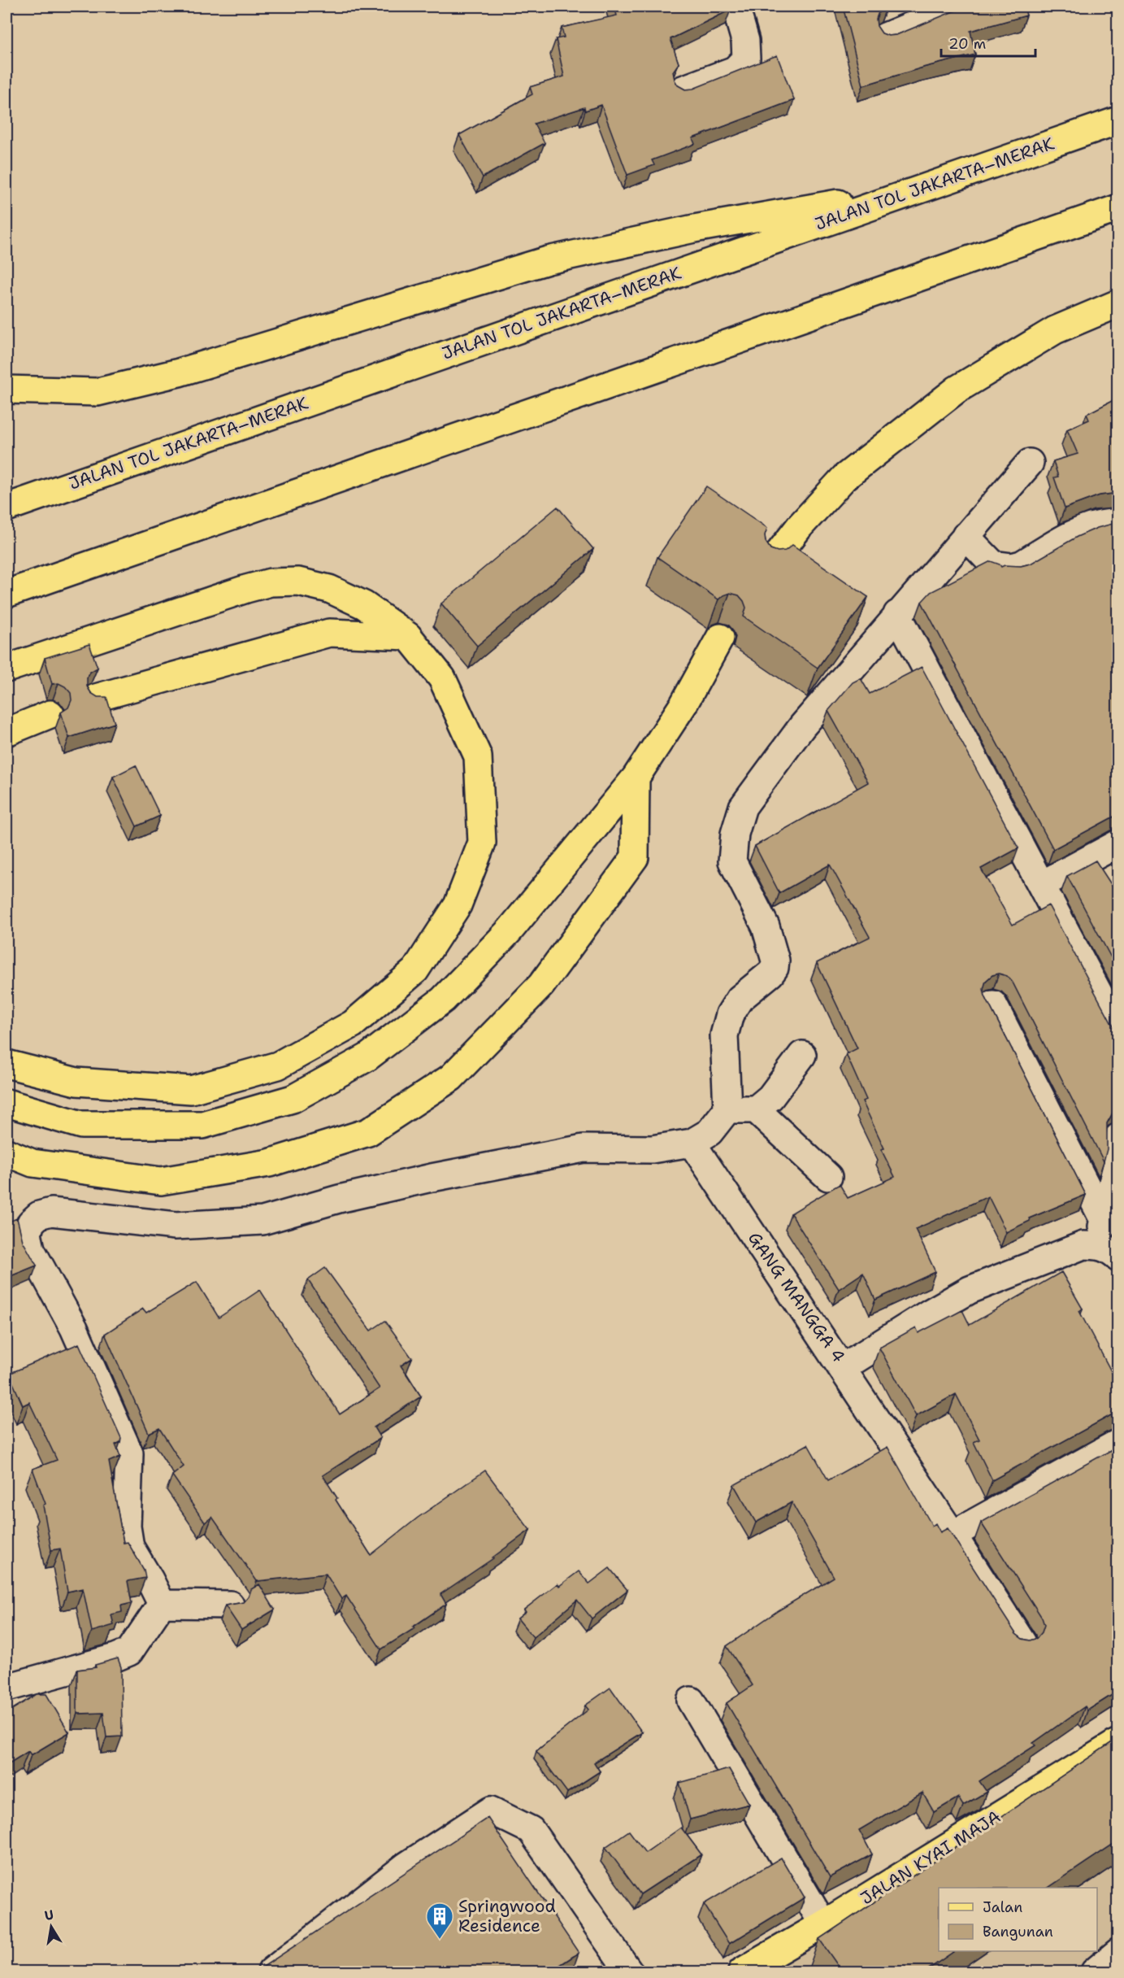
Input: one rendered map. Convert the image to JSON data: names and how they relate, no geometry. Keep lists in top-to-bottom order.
{
  "streets": {
    "main road": ["JALAN TOL JAKARTA–MERAK", "JALAN KYAI MAJA"],
    "street": ["GANG MANGGA 4"]
  },
  "places": {
    "building": ["Springwood Residence"]
  },
  "legend": ["Jalan", "Bangunan"],
  "scale_bar": "20 m",
  "north": "top"
}
